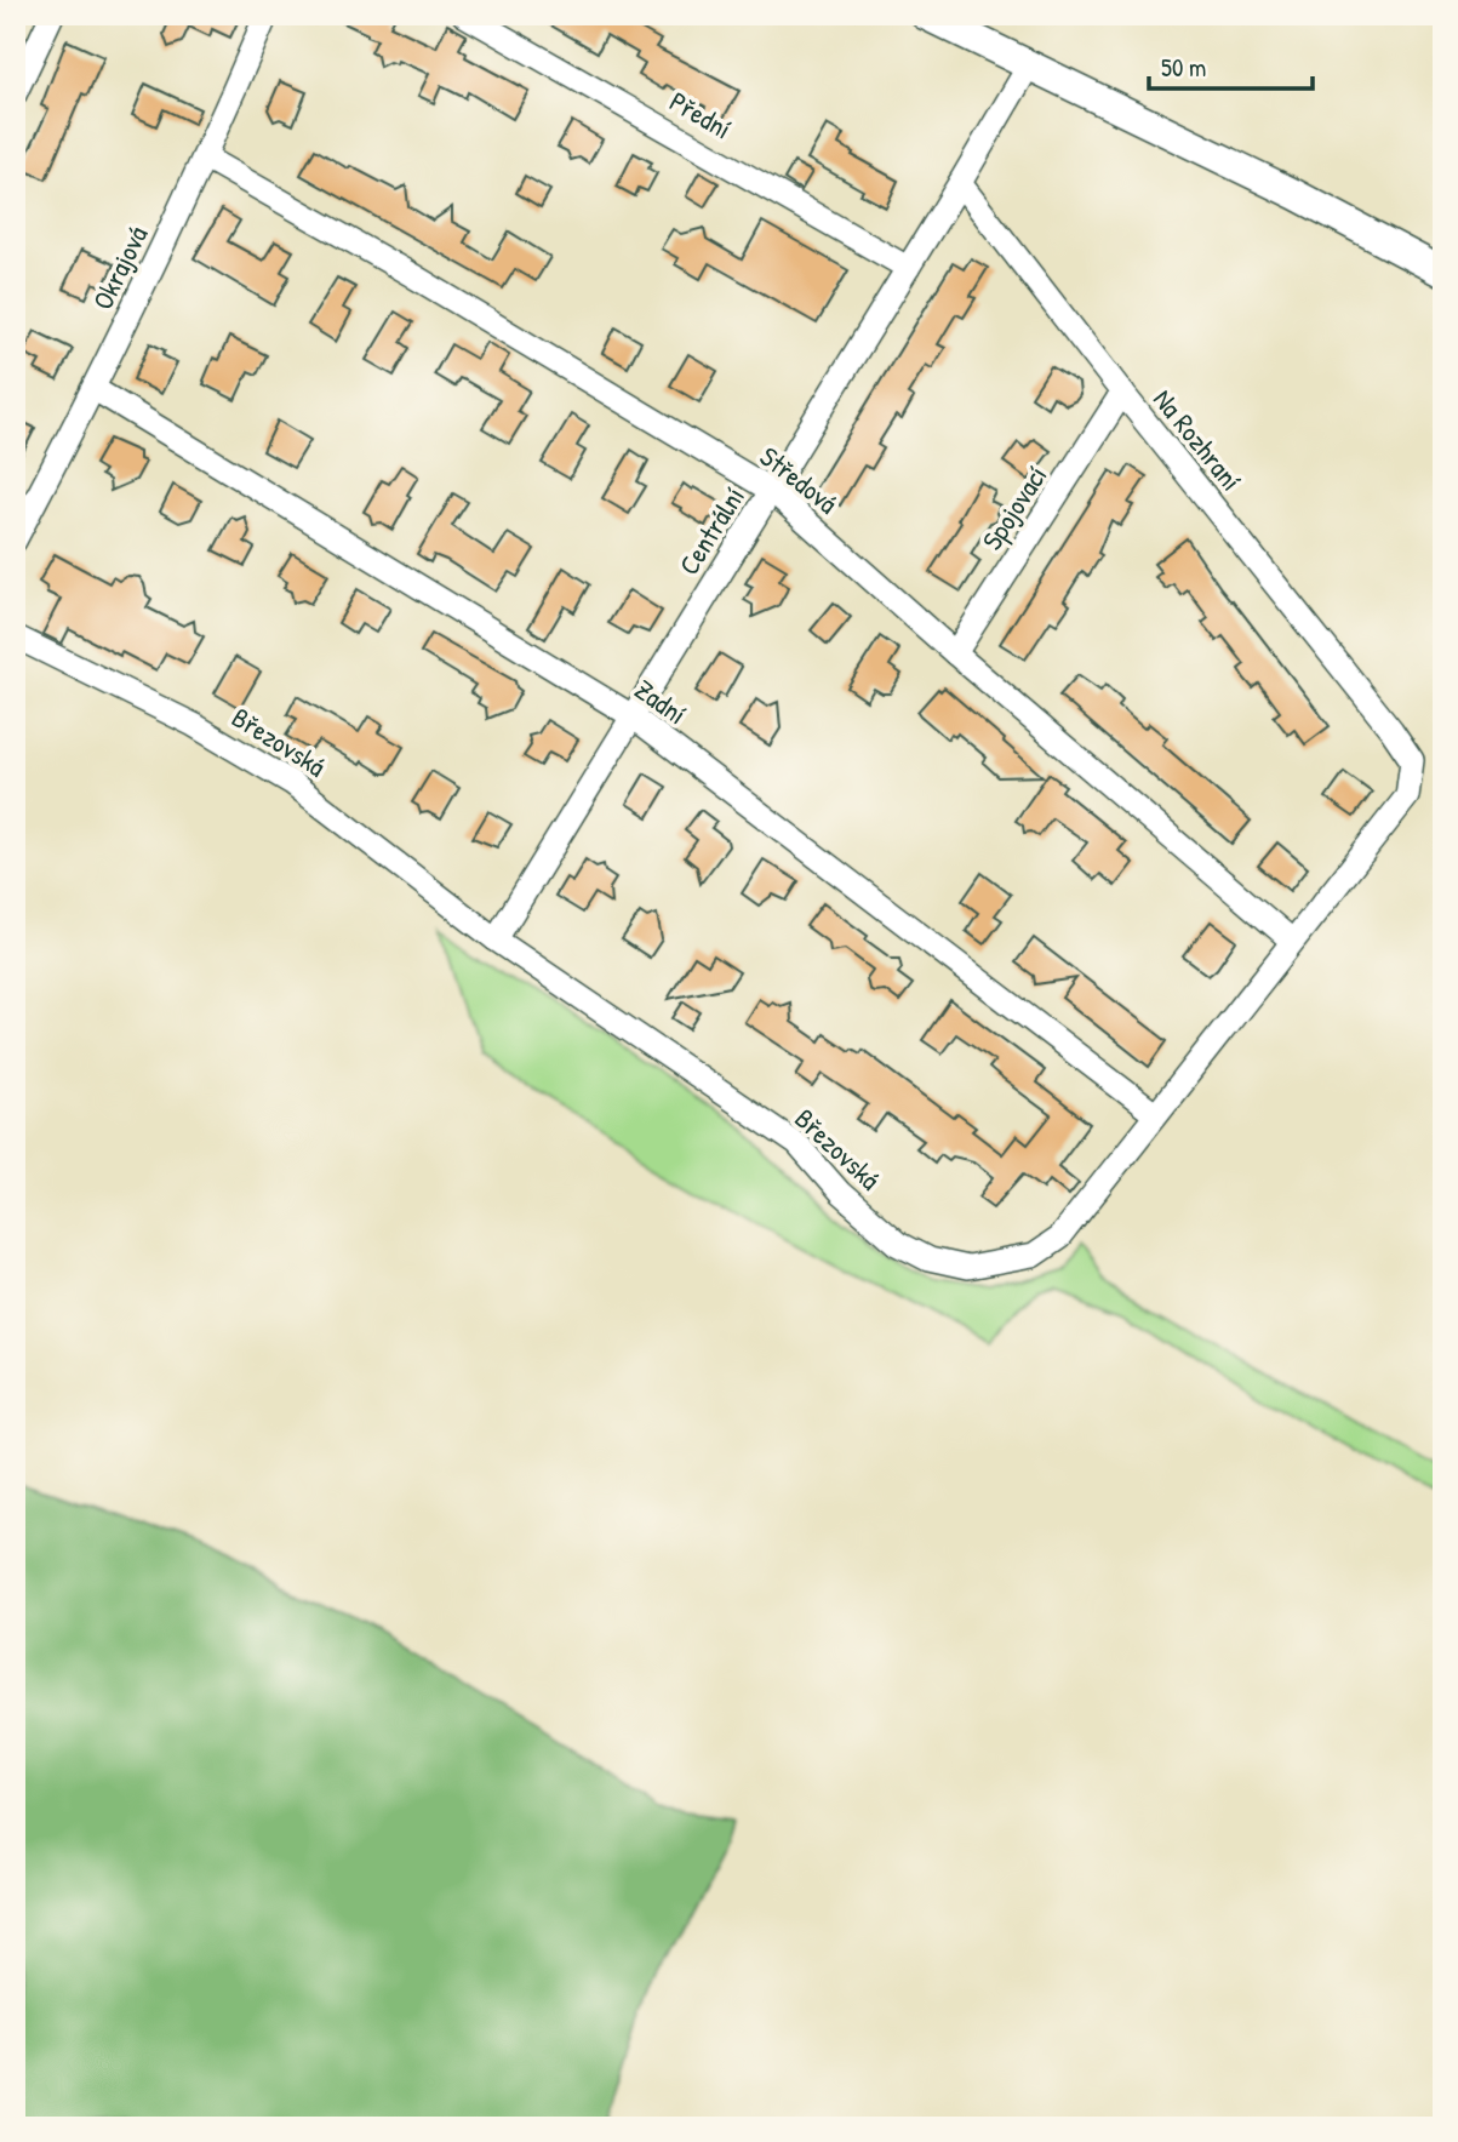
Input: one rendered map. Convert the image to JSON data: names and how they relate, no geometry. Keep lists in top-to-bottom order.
{
  "streets": {
    "street": [
      "Přední",
      "Okrajová",
      "Na Rozhraní",
      "Středová",
      "Spojovací",
      "Centrální",
      "Zadní",
      "Březovská"
    ]
  },
  "crossings": [
    ["Přední", "Centrální"],
    ["Okrajová", "Středová"],
    ["Okrajová", "Zadní"],
    ["Na Rozhraní", "Spojovací"],
    ["Na Rozhraní", "Centrální"],
    ["Na Rozhraní", "Březovská"],
    ["Středová", "Spojovací"],
    ["Středová", "Centrální"],
    ["Středová", "Březovská"],
    ["Centrální", "Zadní"],
    ["Centrální", "Březovská"],
    ["Zadní", "Březovská"]
  ],
  "scale_bar": "50 m"
}
